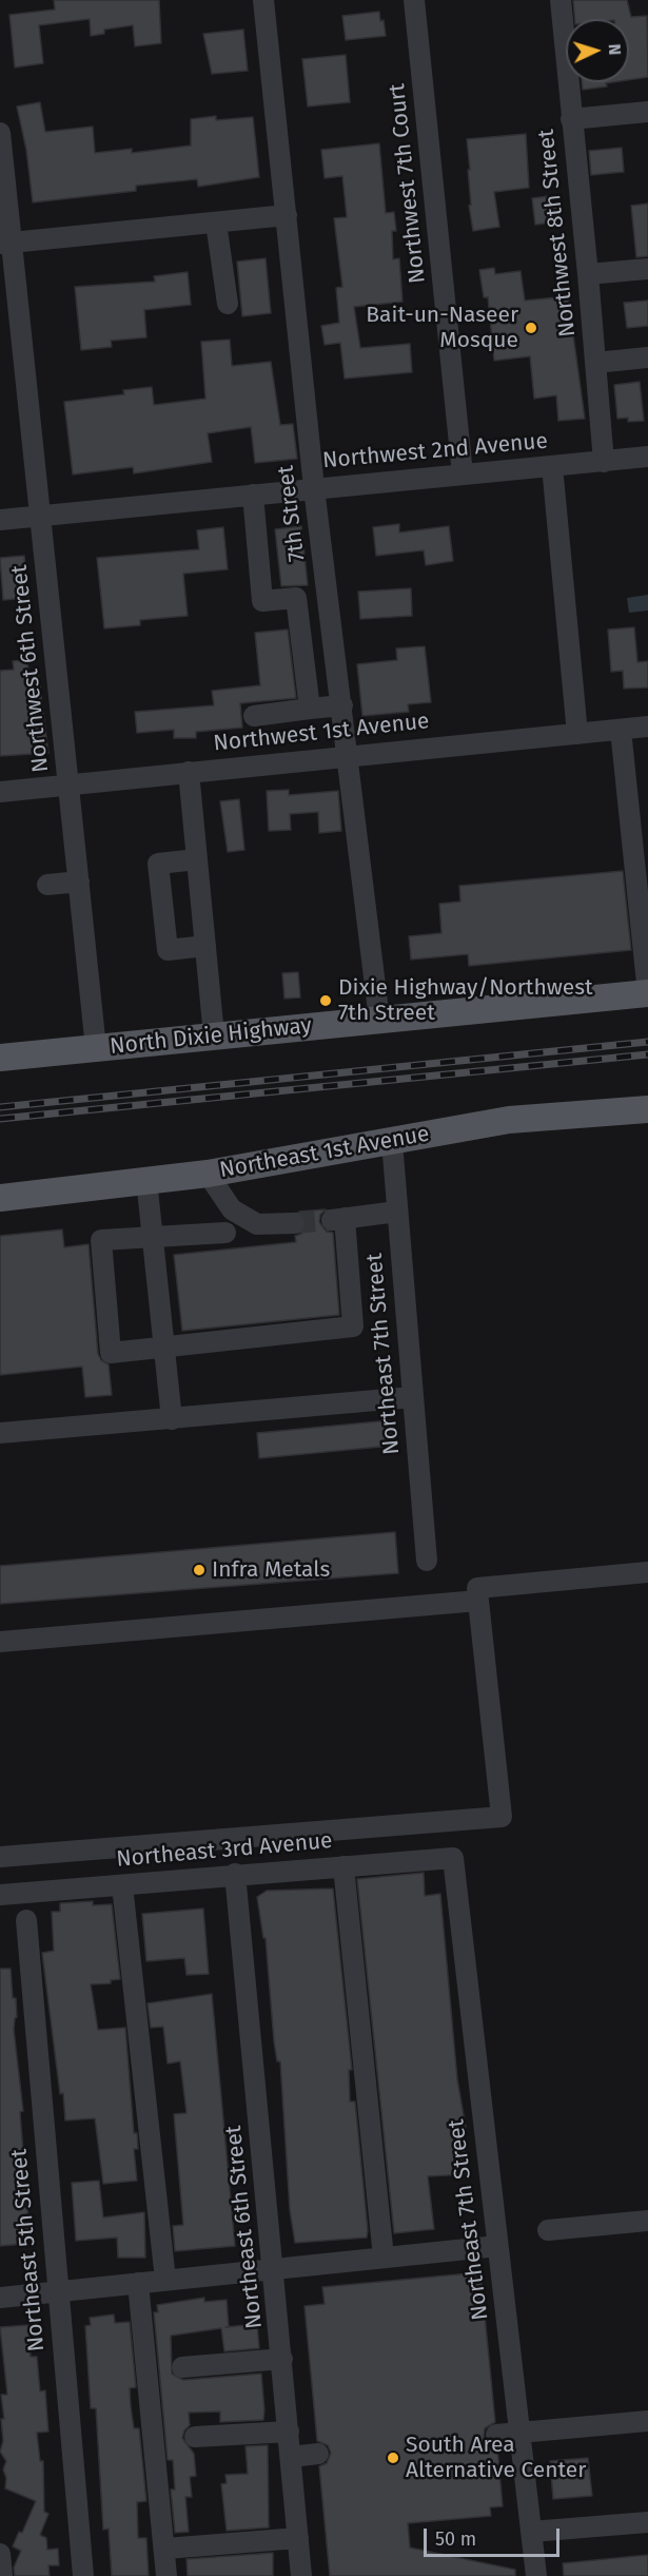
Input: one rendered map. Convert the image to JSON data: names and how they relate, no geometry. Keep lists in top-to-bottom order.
{
  "streets": {
    "main road": ["North Dixie Highway", "Northeast 1st Avenue"],
    "street": [
      "Northwest 7th Court",
      "Northwest 8th Street",
      "Northwest 2nd Avenue",
      "7th Street",
      "Northwest 6th Street",
      "Northwest 1st Avenue",
      "Northeast 7th Street",
      "Northeast 3rd Avenue",
      "Northeast 6th Street",
      "Northeast 5th Street"
    ]
  },
  "crossings": [
    ["Northwest 7th Court", "Northwest 2nd Avenue"],
    ["Northwest 8th Street", "Northwest 2nd Avenue"],
    ["Northwest 2nd Avenue", "7th Street"],
    ["Northwest 2nd Avenue", "Northwest 6th Street"],
    ["7th Street", "Northwest 1st Avenue"],
    ["7th Street", "North Dixie Highway"],
    ["Northwest 6th Street", "Northwest 1st Avenue"],
    ["Northwest 6th Street", "North Dixie Highway"],
    ["Northeast 1st Avenue", "Northeast 7th Street"],
    ["Northeast 7th Street", "Northeast 3rd Avenue"],
    ["Northeast 3rd Avenue", "Northeast 6th Street"]
  ],
  "places": [
    "Bait-un-Naseer Mosque",
    "Dixie Highway/Northwest 7th Street",
    "Infra Metals",
    "South Area Alternative Center"
  ],
  "scale_bar": "50 m",
  "north": "right"
}
